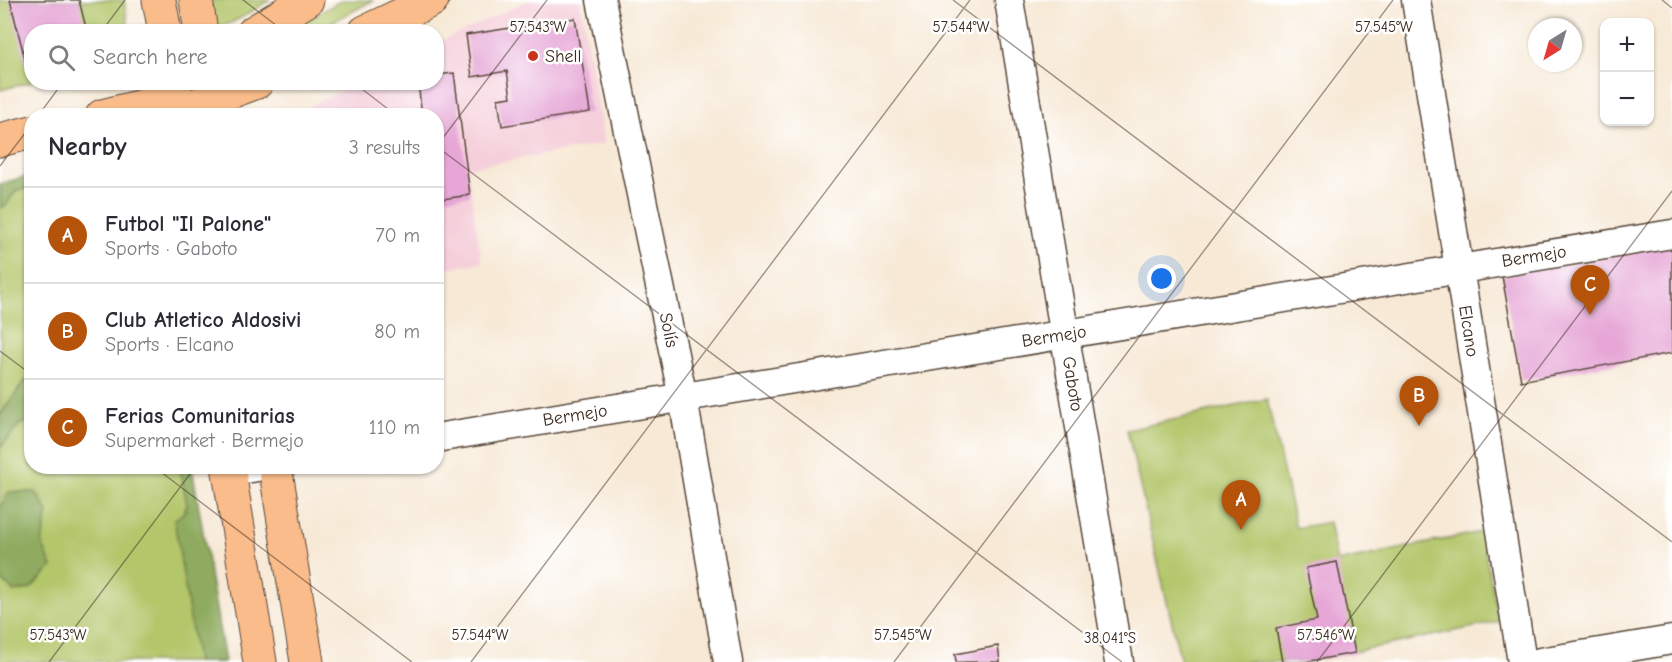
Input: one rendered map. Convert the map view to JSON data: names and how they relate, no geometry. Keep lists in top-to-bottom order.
{
  "streets": {
    "street": [
      "Bermejo",
      "Solís",
      "Elcano",
      "Gaboto"
    ]
  },
  "crossings": [
    ["Bermejo", "Solís"],
    ["Bermejo", "Elcano"],
    ["Bermejo", "Gaboto"]
  ],
  "places": ["Shell"],
  "north": "bottom left",
  "page": {
    "map_buttons": ["+", "−"],
    "search": "Search here",
    "heading": ["Nearby", "3 results"],
    "list": [
      {
        "mark": "A",
        "name": "Futbol \"Il Palone\"",
        "note": "Sports · Gaboto",
        "value": "70 m"
      },
      {
        "mark": "B",
        "name": "Club Atletico Aldosivi",
        "note": "Sports · Elcano",
        "value": "80 m"
      },
      {
        "mark": "C",
        "name": "Ferias Comunitarias",
        "note": "Supermarket · Bermejo",
        "value": "110 m"
      }
    ],
    "pins": ["C", "B", "A"]
  },
  "coordinates": [
    "57.543°W",
    "57.544°W",
    "57.545°W",
    "57.546°W",
    "38.041°S"
  ]
}
